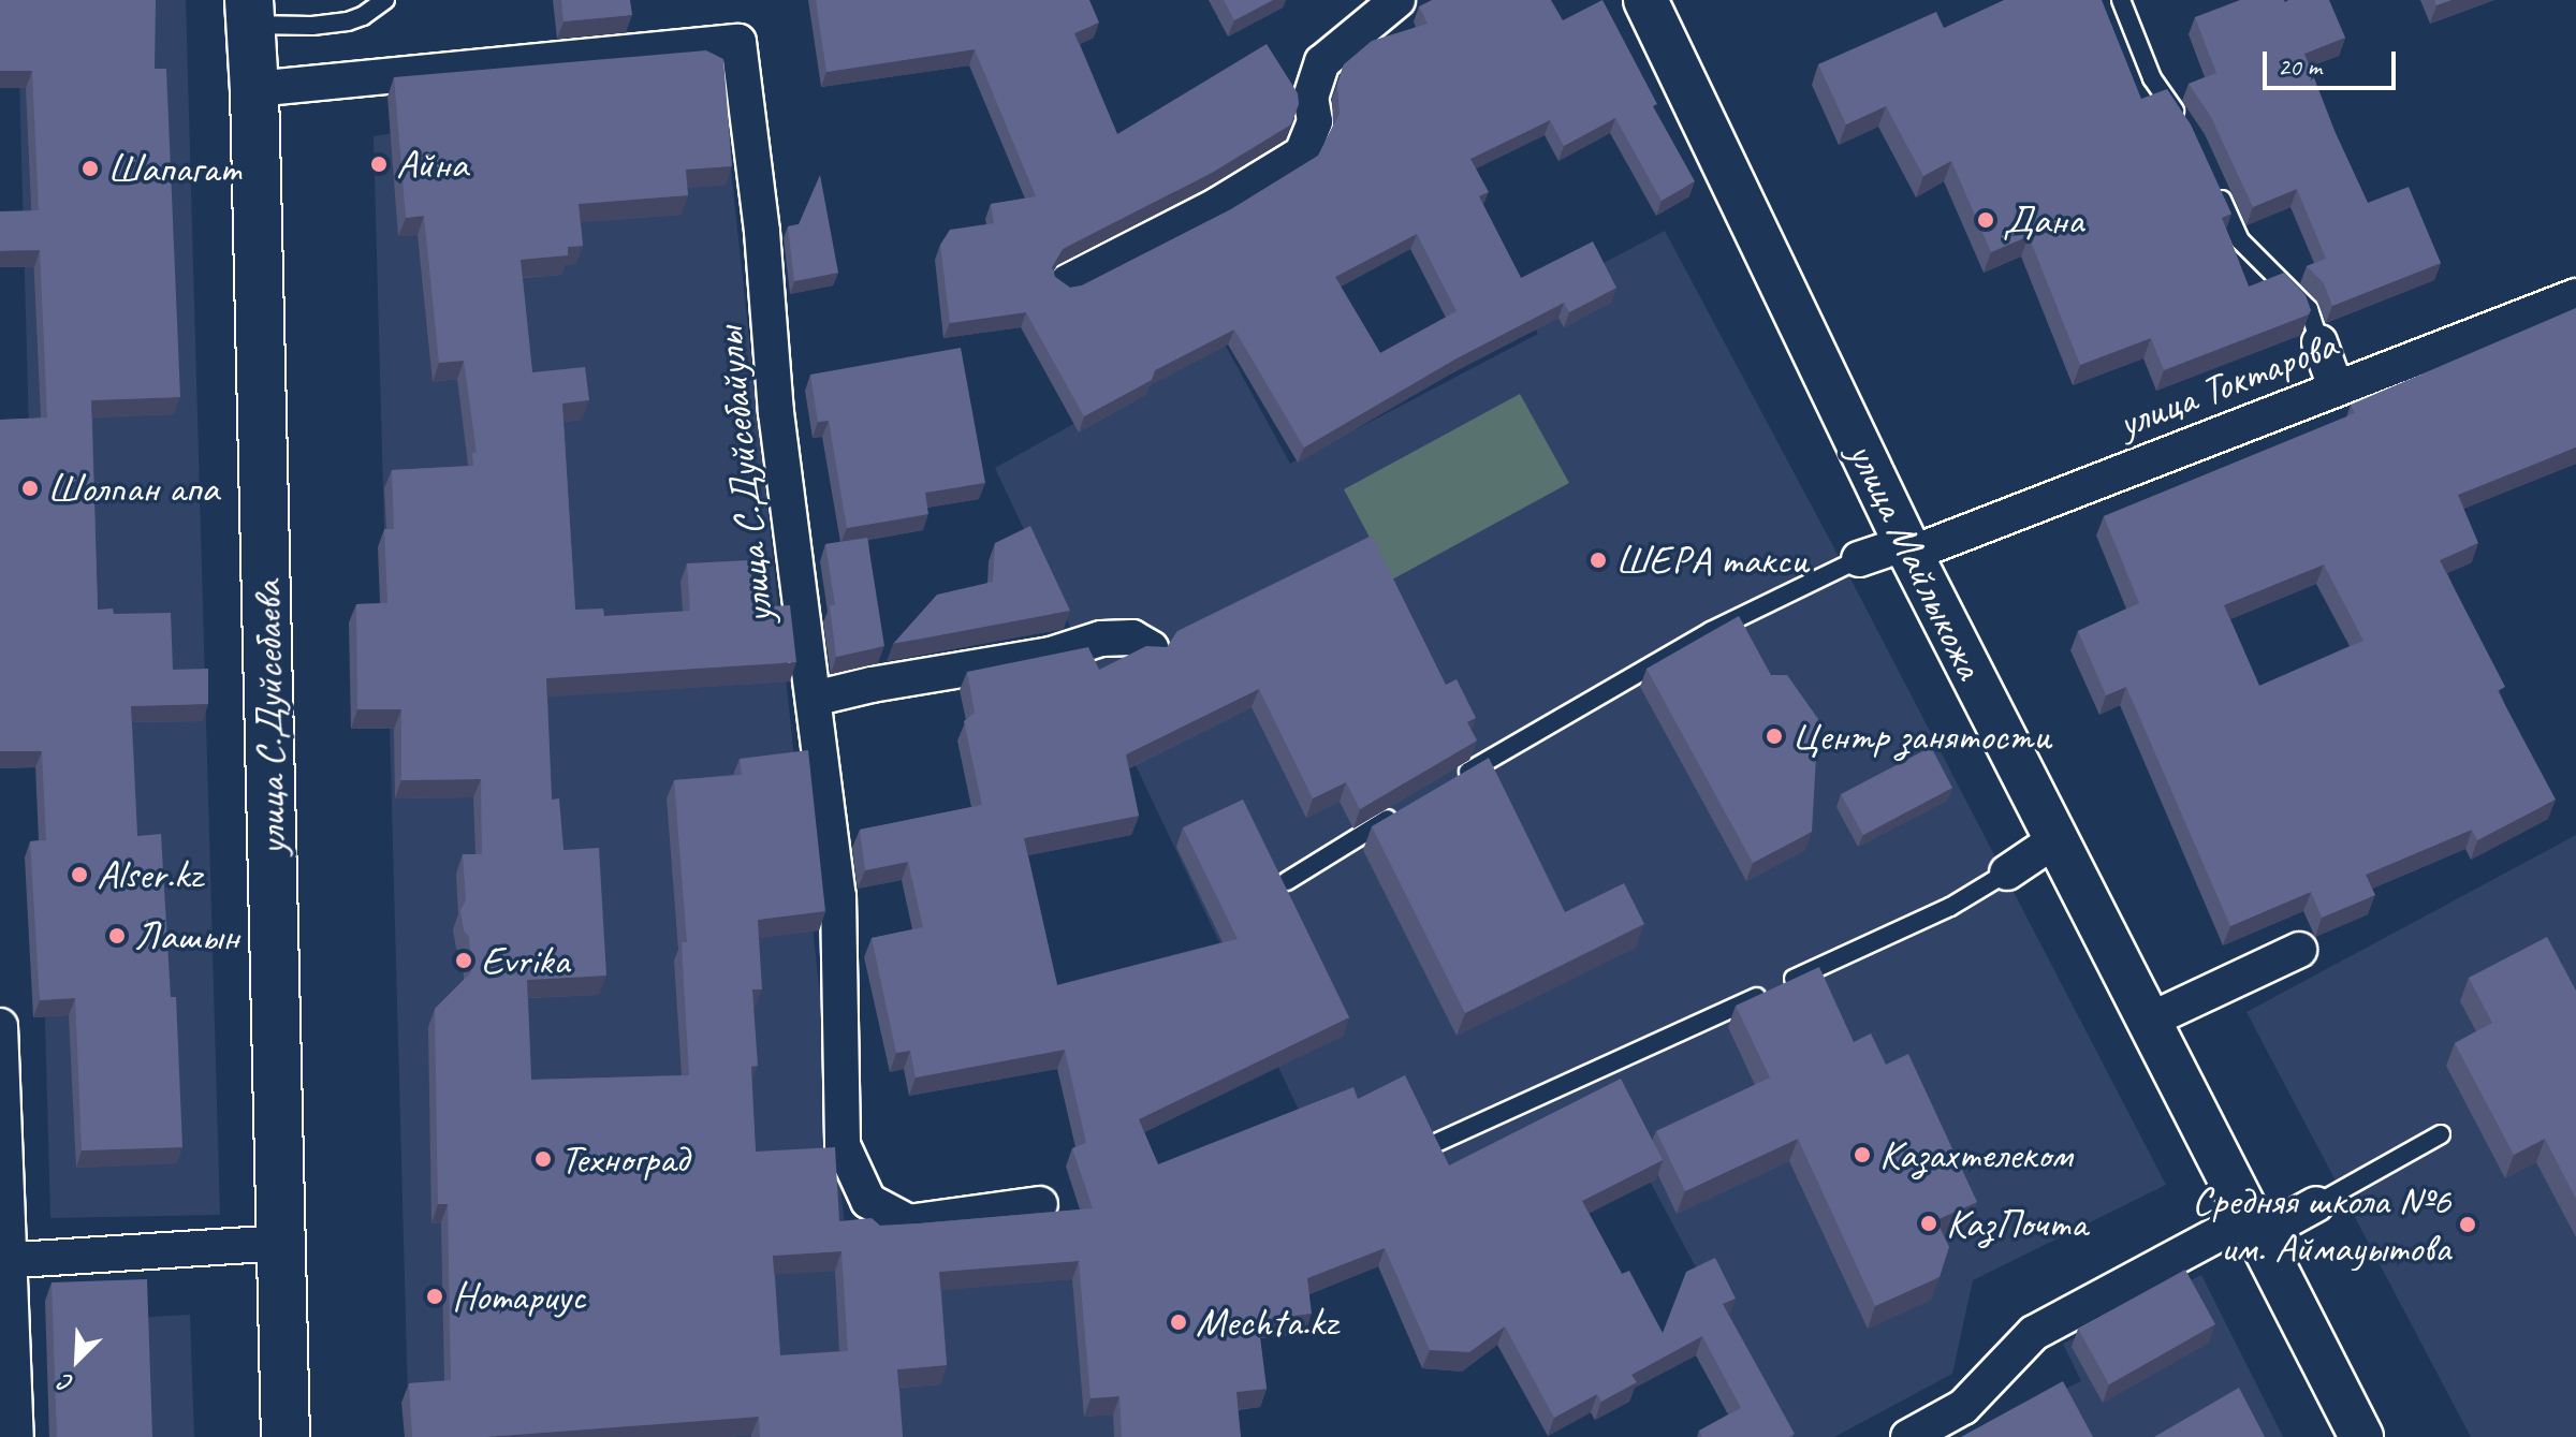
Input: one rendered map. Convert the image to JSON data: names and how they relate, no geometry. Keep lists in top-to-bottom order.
{
  "streets": {
    "main road": ["улица С.Дуйсебаева"],
    "street": ["улица Токтарова", "улица С.Дуйсебайулы", "улица Майлыкожа"]
  },
  "crossings": [
    ["улица Токтарова", "улица Майлыкожа"],
    ["улица С.Дуйсебайулы", "улица С.Дуйсебаева"]
  ],
  "places": [
    "Айна",
    "Шапагат",
    "Дана",
    "Шолпан апа",
    "ШЕРА такси",
    "Центр занятости",
    "Alser.kz",
    "Лашын",
    "Evrika",
    "Казахтелеком",
    "Техноград",
    "КазПочта",
    "Средняя школа №6 им. Аймауытова",
    "Нотариус",
    "Mechta.kz"
  ],
  "scale_bar": "20 m",
  "north": "bottom left"
}
